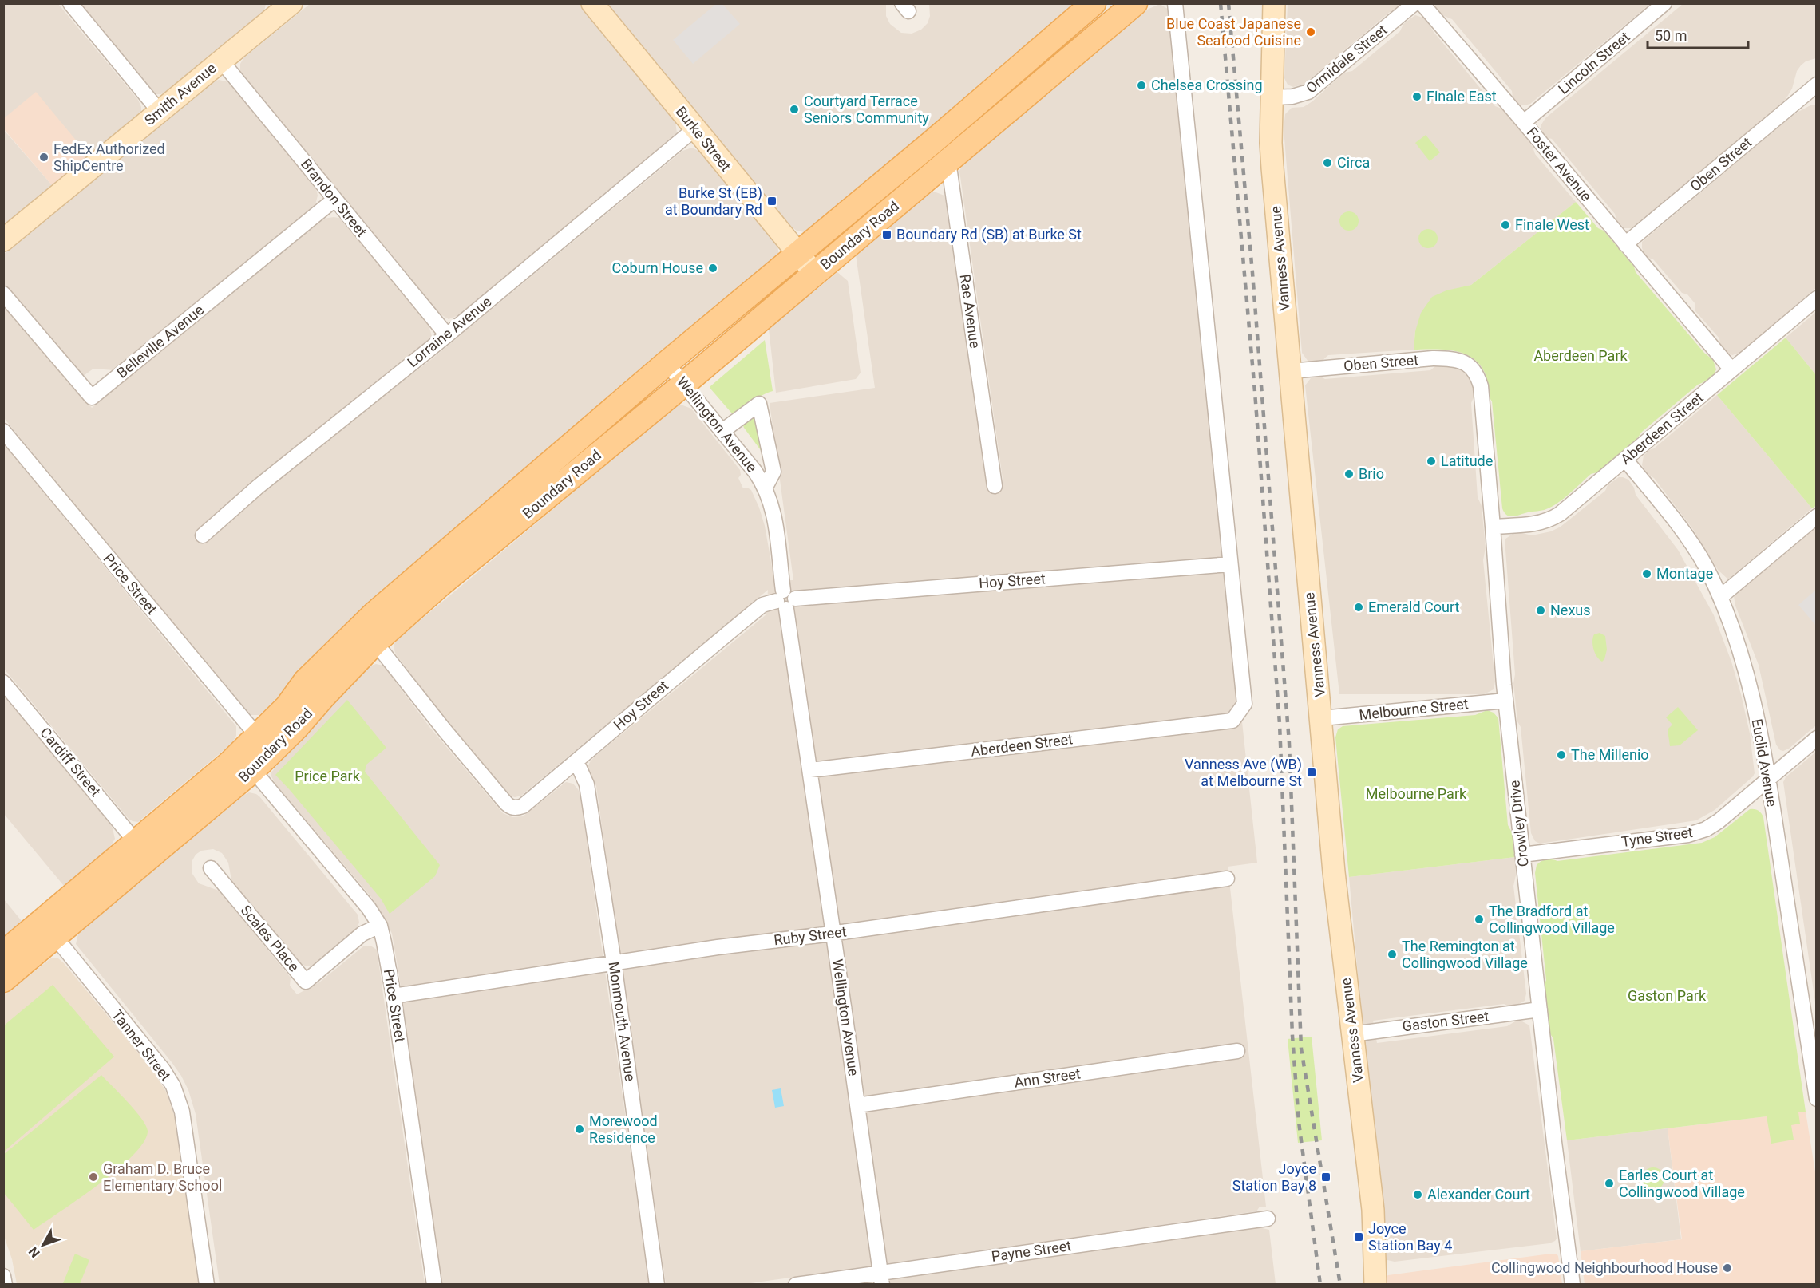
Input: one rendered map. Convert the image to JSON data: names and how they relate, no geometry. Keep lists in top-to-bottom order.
{
  "streets": {
    "main road": ["Boundary Road"],
    "street": [
      "Ormidale Street",
      "Lincoln Street",
      "Smith Avenue",
      "Burke Street",
      "Foster Avenue",
      "Oben Street",
      "Brandon Street",
      "Vanness Avenue",
      "Rae Avenue",
      "Lorraine Avenue",
      "Belleville Avenue",
      "Wellington Avenue",
      "Aberdeen Street",
      "Hoy Street",
      "Price Street",
      "Melbourne Street",
      "Cardiff Street",
      "Euclid Avenue",
      "Crowley Drive",
      "Tyne Street",
      "Ruby Street",
      "Scales Place",
      "Monmouth Avenue",
      "Gaston Street",
      "Tanner Street",
      "Ann Street",
      "Payne Street"
    ]
  },
  "crossings": [
    ["Ormidale Street", "Vanness Avenue"],
    ["Lincoln Street", "Foster Avenue"],
    ["Smith Avenue", "Brandon Street"],
    ["Burke Street", "Boundary Road"],
    ["Burke Street", "Lorraine Avenue"],
    ["Foster Avenue", "Oben Street"],
    ["Foster Avenue", "Aberdeen Street"],
    ["Oben Street", "Vanness Avenue"],
    ["Oben Street", "Crowley Drive"],
    ["Brandon Street", "Lorraine Avenue"],
    ["Brandon Street", "Belleville Avenue"],
    ["Boundary Road", "Rae Avenue"],
    ["Boundary Road", "Wellington Avenue"],
    ["Boundary Road", "Hoy Street"],
    ["Boundary Road", "Price Street"],
    ["Boundary Road", "Cardiff Street"],
    ["Boundary Road", "Tanner Street"],
    ["Vanness Avenue", "Melbourne Street"],
    ["Vanness Avenue", "Gaston Street"],
    ["Wellington Avenue", "Aberdeen Street"],
    ["Wellington Avenue", "Hoy Street"],
    ["Wellington Avenue", "Ruby Street"],
    ["Wellington Avenue", "Ann Street"],
    ["Wellington Avenue", "Payne Street"],
    ["Aberdeen Street", "Hoy Street"],
    ["Aberdeen Street", "Euclid Avenue"],
    ["Aberdeen Street", "Crowley Drive"],
    ["Hoy Street", "Monmouth Avenue"],
    ["Price Street", "Ruby Street"],
    ["Price Street", "Scales Place"],
    ["Melbourne Street", "Crowley Drive"],
    ["Euclid Avenue", "Tyne Street"],
    ["Crowley Drive", "Tyne Street"],
    ["Crowley Drive", "Gaston Street"],
    ["Ruby Street", "Monmouth Avenue"]
  ],
  "parks": [
    "Aberdeen Park",
    "Price Park",
    "Melbourne Park",
    "Gaston Park"
  ],
  "places": {
    "other": [
      "Blue Coast Japanese Seafood Cuisine",
      "Chelsea Crossing",
      "Finale East",
      "Courtyard Terrace Seniors Community",
      "FedEx Authorized ShipCentre",
      "Circa",
      "Finale West",
      "Coburn House",
      "Latitude",
      "Brio",
      "Montage",
      "Emerald Court",
      "Nexus",
      "The Millenio",
      "The Bradford at Collingwood Village",
      "The Remington at Collingwood Village",
      "Morewood Residence",
      "Graham D. Bruce Elementary School",
      "Earles Court at Collingwood Village",
      "Alexander Court",
      "Collingwood Neighbourhood House"
    ],
    "transit": [
      "Burke St (EB) at Boundary Rd",
      "Boundary Rd (SB) at Burke St",
      "Vanness Ave (WB) at Melbourne St",
      "Joyce Station Bay 8",
      "Joyce Station Bay 4"
    ]
  },
  "scale_bar": "50 m",
  "north": "bottom left"
}
